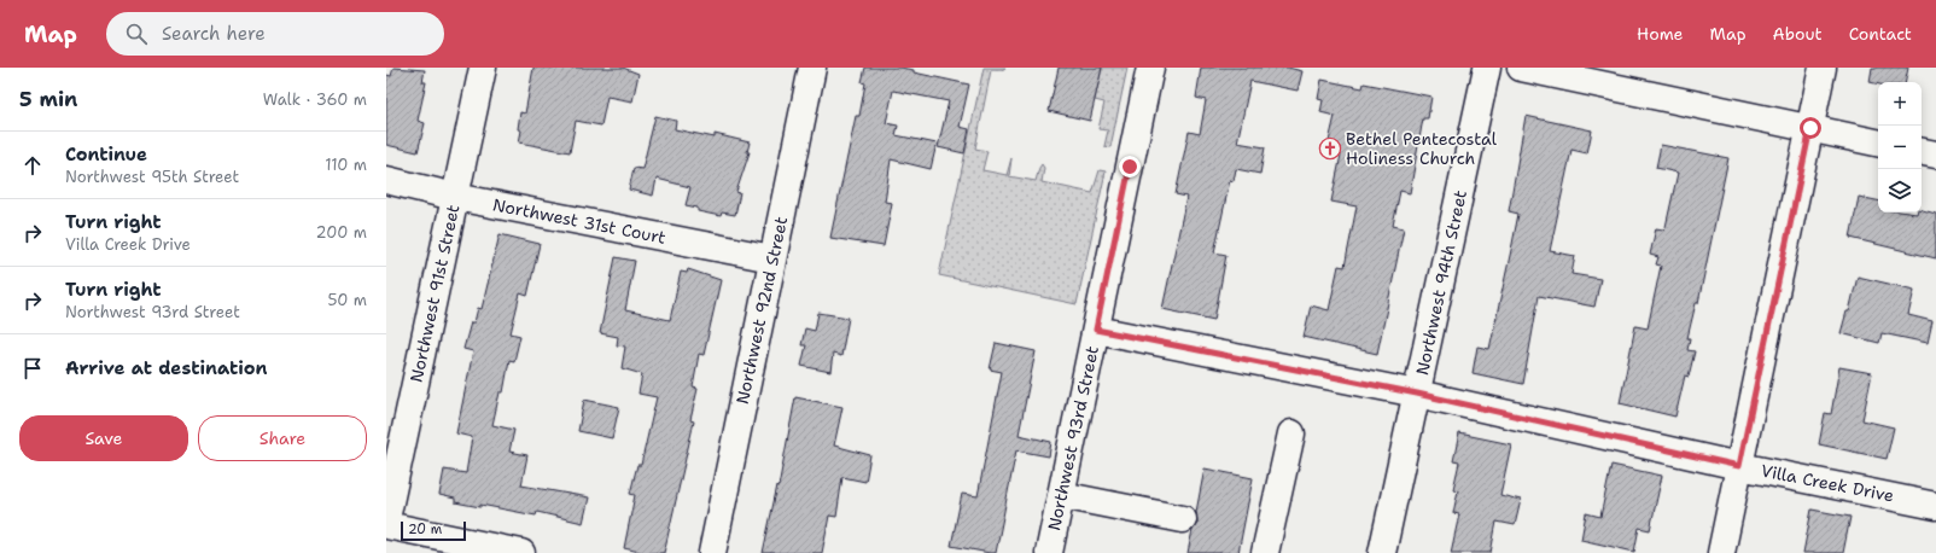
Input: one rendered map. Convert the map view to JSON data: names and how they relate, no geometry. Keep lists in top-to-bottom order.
{
  "streets": {
    "street": [
      "Northwest 31st Court",
      "Northwest 94th Street",
      "Northwest 91st Street",
      "Northwest 92nd Street",
      "Northwest 93rd Street",
      "Villa Creek Drive"
    ]
  },
  "crossings": [
    ["Northwest 31st Court", "Northwest 91st Street"],
    ["Northwest 31st Court", "Northwest 92nd Street"],
    ["Northwest 94th Street", "Villa Creek Drive"],
    ["Northwest 93rd Street", "Villa Creek Drive"]
  ],
  "places": {
    "church": ["Bethel Pentecostal Holiness Church"]
  },
  "scale_bar": "20 m",
  "page": {
    "header": "Map",
    "search": "Search here",
    "nav": [
      "Home",
      "Map",
      "About",
      "Contact"
    ],
    "heading": ["5 min", "Walk · 360 m"],
    "map_buttons": ["+", "−"],
    "list": [
      ["Continue", "Northwest 95th Street", "110 m"],
      ["Turn right", "Villa Creek Drive", "200 m"],
      ["Turn right", "Northwest 93rd Street", "50 m"],
      "Arrive at destination"
    ],
    "buttons": ["Save", "Share"],
    "scale": "20 m"
  }
}
